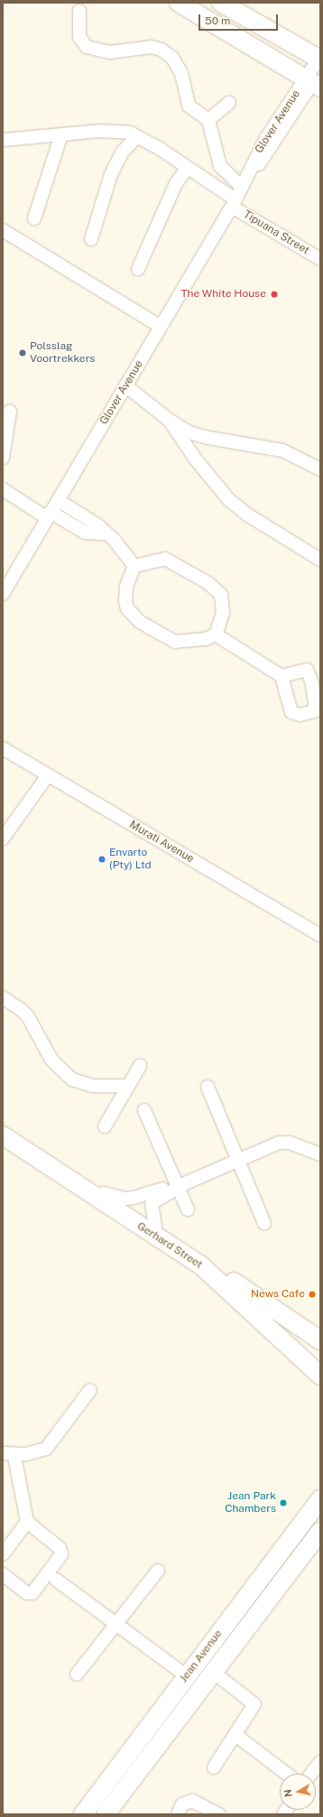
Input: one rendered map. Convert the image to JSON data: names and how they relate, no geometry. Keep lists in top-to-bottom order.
{
  "streets": {
    "main road": ["Gerhard Street", "Jean Avenue"],
    "street": ["Glover Avenue", "Tipuana Street", "Murati Avenue"]
  },
  "crossings": [
    ["Glover Avenue", "Tipuana Street"]
  ],
  "places": [
    "The White House",
    "Polsslag Voortrekkers",
    "Envarto (Pty) Ltd",
    "News Cafe",
    "Jean Park Chambers"
  ],
  "scale_bar": "50 m",
  "north": "left"
}
